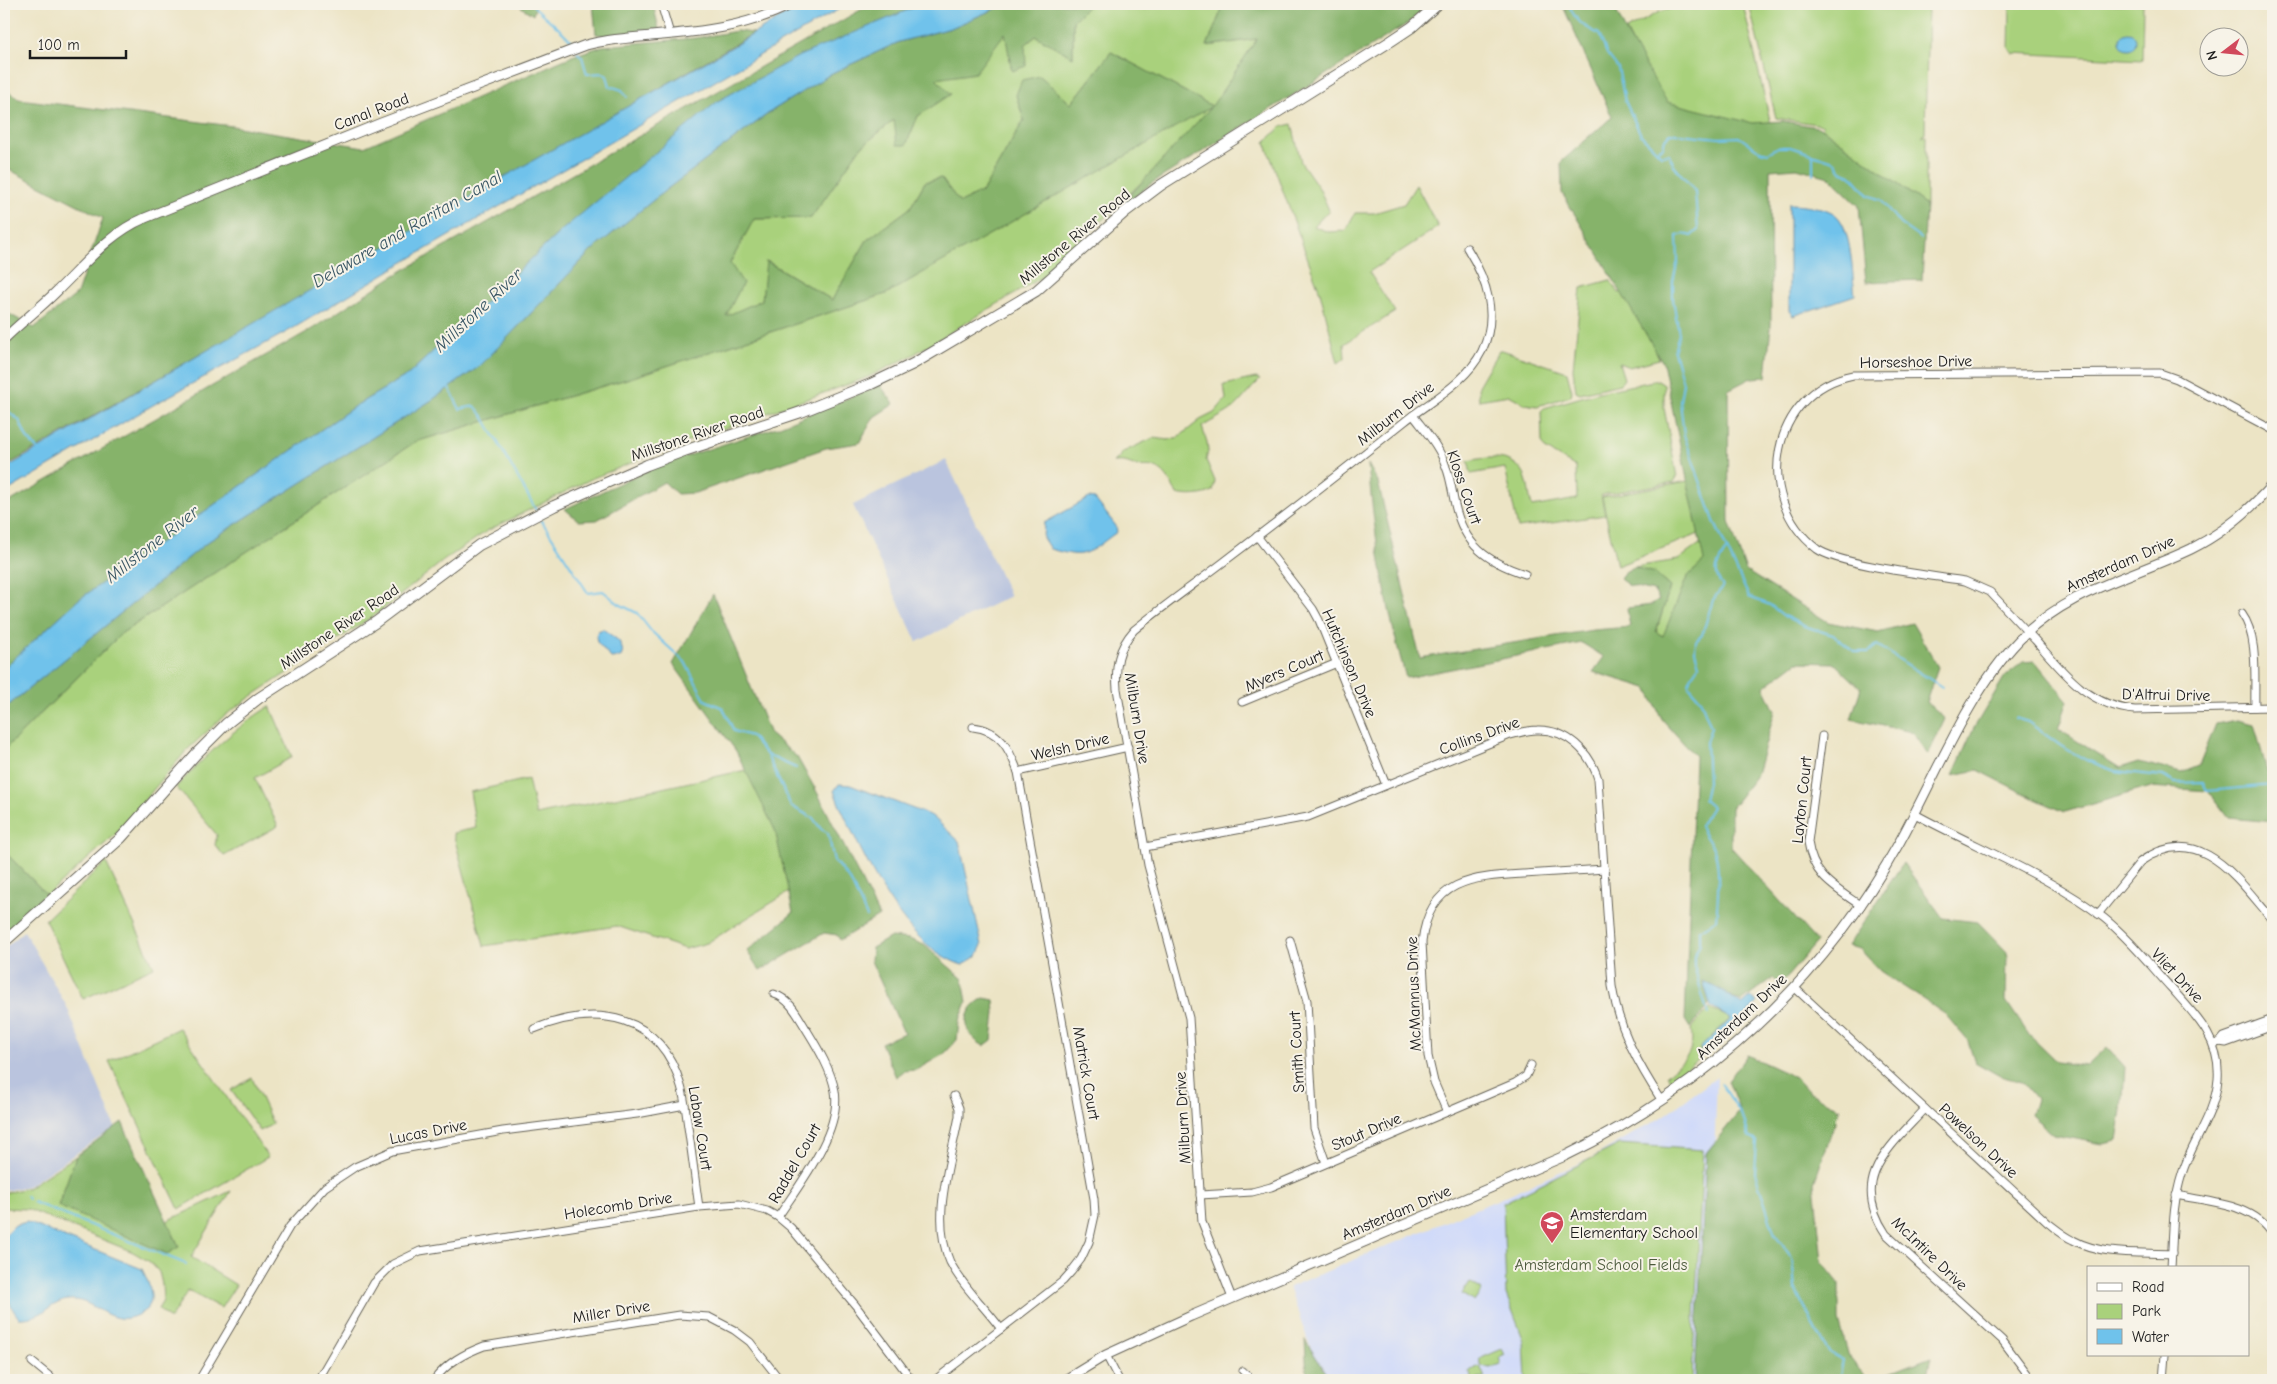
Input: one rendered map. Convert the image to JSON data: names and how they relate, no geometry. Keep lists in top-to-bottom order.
{
  "streets": {
    "main road": ["Millstone River Road"],
    "street": [
      "Canal Road",
      "Horseshoe Drive",
      "Milburn Drive",
      "Kloss Court",
      "Amsterdam Drive",
      "Hutchinson Drive",
      "Myers Court",
      "D'Altrui Drive",
      "Collins Drive",
      "Welsh Drive",
      "Layton Court",
      "Vliet Drive",
      "McMannus Drive",
      "Smith Court",
      "Matrick Court",
      "Labaw Court",
      "Lucas Drive",
      "Stout Drive",
      "Powelson Drive",
      "Raddel Court",
      "Holecomb Drive",
      "McIntire Drive",
      "Miller Drive"
    ]
  },
  "crossings": [
    ["Horseshoe Drive", "Amsterdam Drive"],
    ["Horseshoe Drive", "D'Altrui Drive"],
    ["Milburn Drive", "Kloss Court"],
    ["Milburn Drive", "Amsterdam Drive"],
    ["Milburn Drive", "Hutchinson Drive"],
    ["Milburn Drive", "Collins Drive"],
    ["Milburn Drive", "Welsh Drive"],
    ["Milburn Drive", "Stout Drive"],
    ["Amsterdam Drive", "D'Altrui Drive"],
    ["Amsterdam Drive", "Collins Drive"],
    ["Amsterdam Drive", "Layton Court"],
    ["Amsterdam Drive", "Vliet Drive"],
    ["Amsterdam Drive", "Powelson Drive"],
    ["Hutchinson Drive", "Myers Court"],
    ["Hutchinson Drive", "Collins Drive"],
    ["Collins Drive", "McMannus Drive"],
    ["Welsh Drive", "Matrick Court"],
    ["Vliet Drive", "Powelson Drive"],
    ["McMannus Drive", "Stout Drive"],
    ["Smith Court", "Stout Drive"],
    ["Labaw Court", "Lucas Drive"],
    ["Labaw Court", "Holecomb Drive"],
    ["Powelson Drive", "McIntire Drive"],
    ["Raddel Court", "Holecomb Drive"]
  ],
  "water": ["Delaware and Raritan Canal", "Millstone River"],
  "parks": ["Amsterdam School Fields"],
  "places": {
    "school or university": ["Amsterdam Elementary School"]
  },
  "legend": ["Road", "Park", "Water"],
  "scale_bar": "100 m",
  "north": "left"
}
